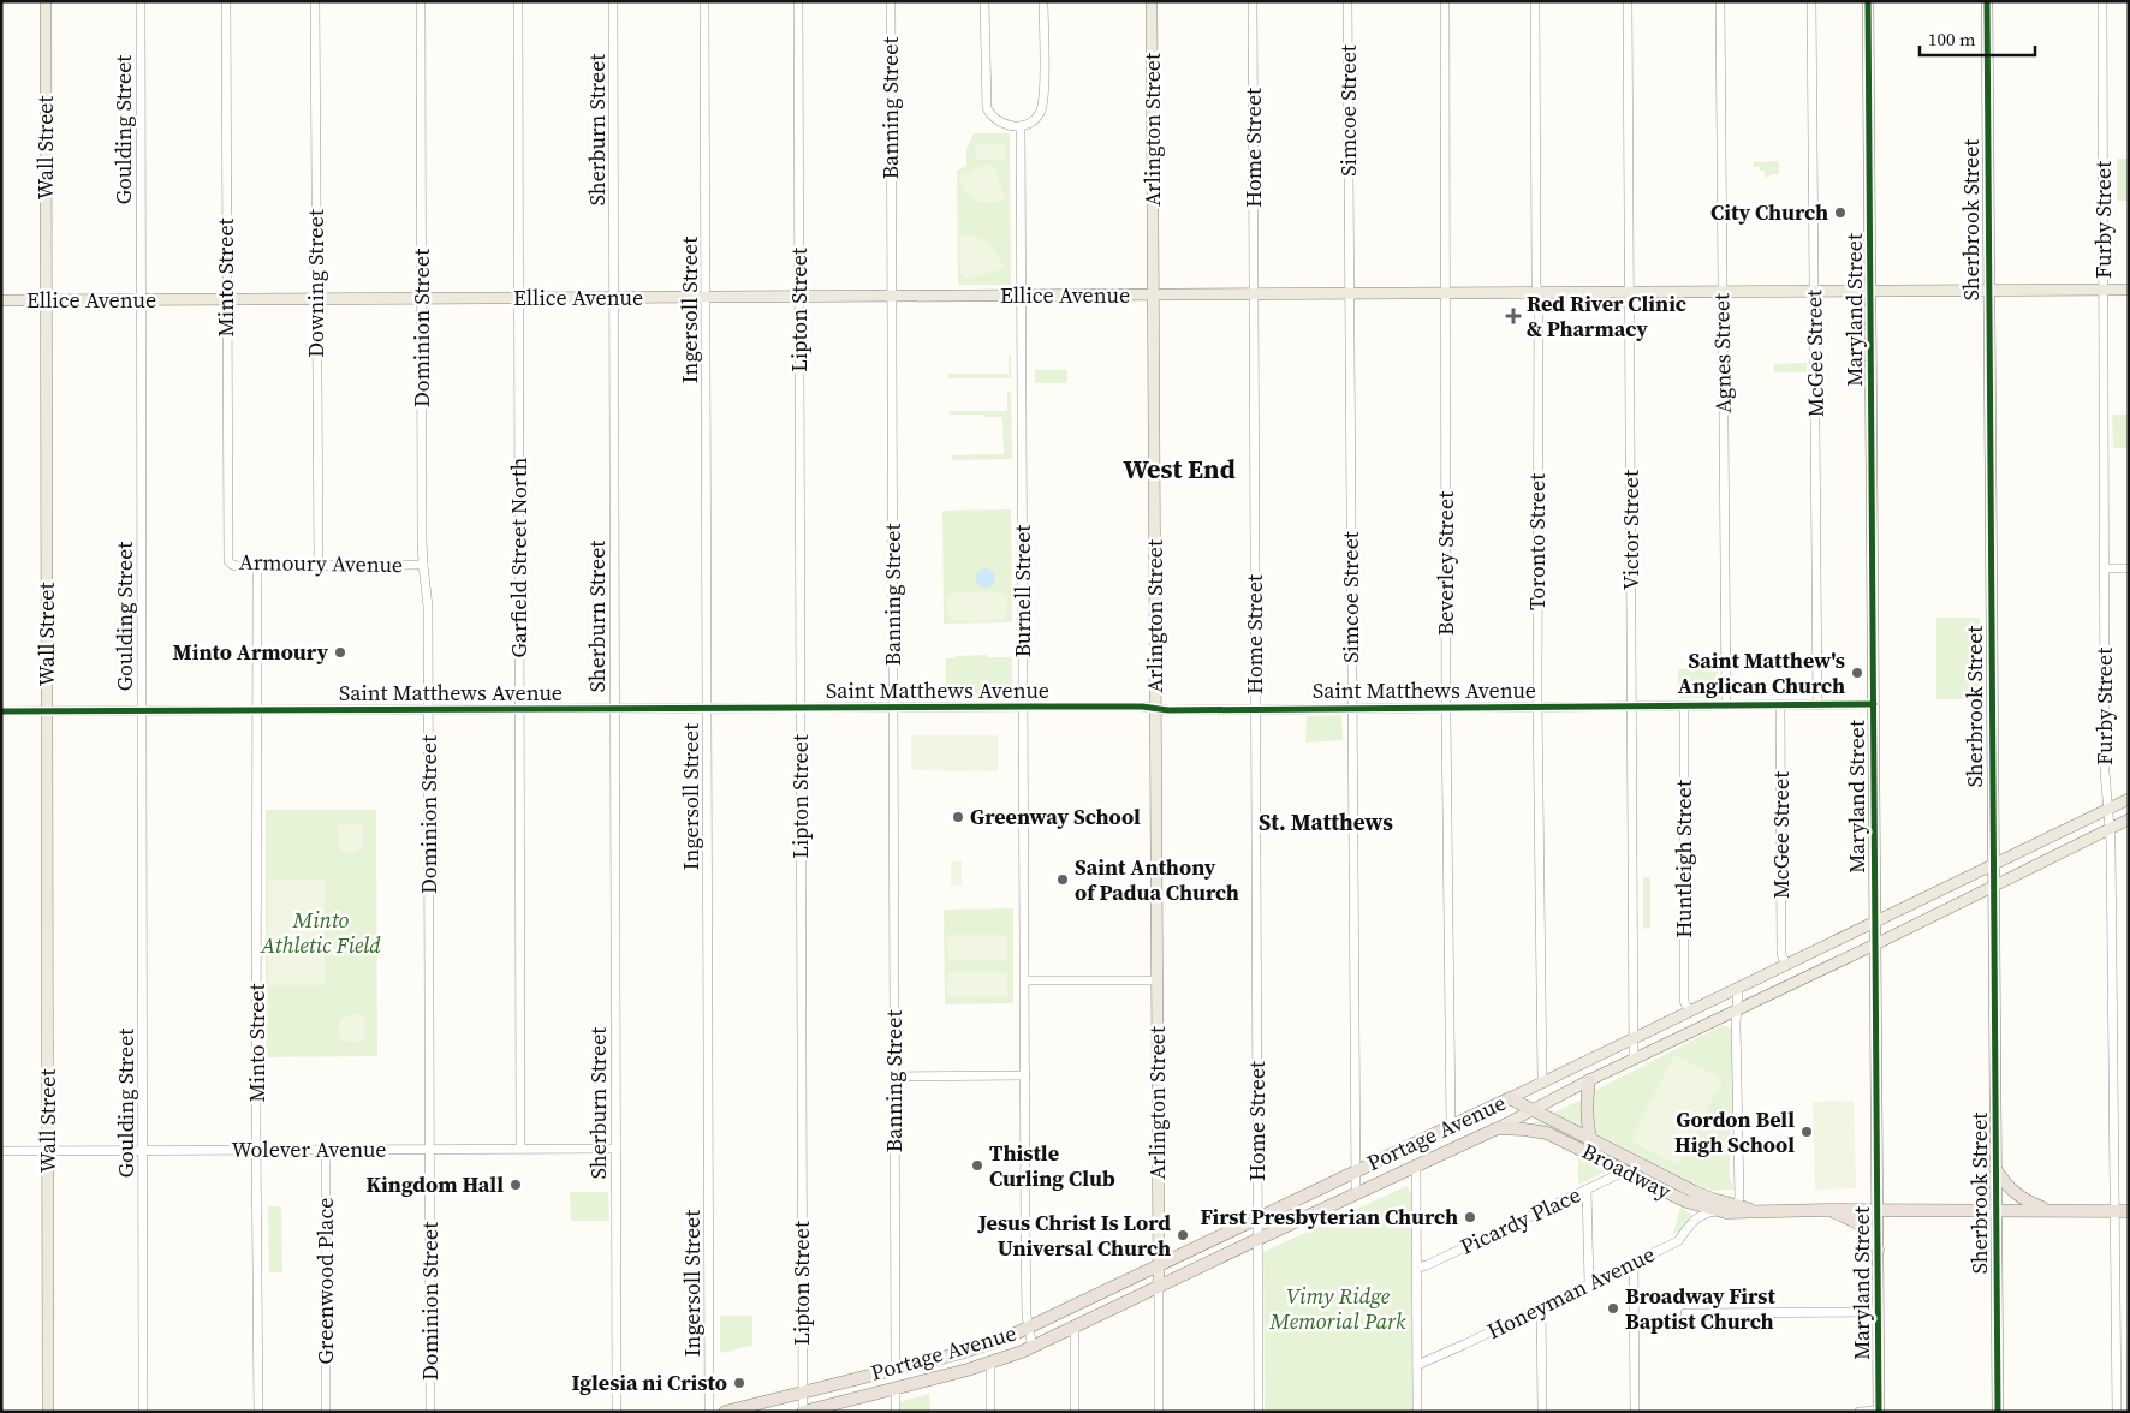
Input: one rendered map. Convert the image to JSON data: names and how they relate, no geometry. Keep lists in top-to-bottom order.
{
  "streets": {
    "highway": ["Portage Avenue", "Broadway"],
    "main road": [
      "Arlington Street",
      "Wall Street",
      "Sherbrook Street",
      "Ellice Avenue",
      "Maryland Street"
    ],
    "street": [
      "Banning Street",
      "Simcoe Street",
      "Goulding Street",
      "Sherburn Street",
      "Home Street",
      "Furby Street",
      "Minto Street",
      "Downing Street",
      "Ingersoll Street",
      "Lipton Street",
      "Dominion Street",
      "Agnes Street",
      "McGee Street",
      "Victor Street",
      "Toronto Street",
      "Garfield Street North",
      "Armoury Avenue",
      "Beverley Street",
      "Burnell Street",
      "Saint Matthews Avenue",
      "Huntleigh Street",
      "Wolever Avenue",
      "Picardy Place",
      "Greenwood Place",
      "Honeyman Avenue"
    ]
  },
  "crossings": [
    ["Banning Street", "Ellice Avenue"],
    ["Banning Street", "Saint Matthews Avenue"],
    ["Banning Street", "Portage Avenue"],
    ["Simcoe Street", "Ellice Avenue"],
    ["Simcoe Street", "Saint Matthews Avenue"],
    ["Simcoe Street", "Portage Avenue"],
    ["Goulding Street", "Ellice Avenue"],
    ["Goulding Street", "Saint Matthews Avenue"],
    ["Goulding Street", "Wolever Avenue"],
    ["Sherburn Street", "Ellice Avenue"],
    ["Sherburn Street", "Saint Matthews Avenue"],
    ["Sherburn Street", "Wolever Avenue"],
    ["Arlington Street", "Ellice Avenue"],
    ["Arlington Street", "Saint Matthews Avenue"],
    ["Arlington Street", "Portage Avenue"],
    ["Wall Street", "Ellice Avenue"],
    ["Wall Street", "Saint Matthews Avenue"],
    ["Wall Street", "Wolever Avenue"],
    ["Home Street", "Ellice Avenue"],
    ["Home Street", "Saint Matthews Avenue"],
    ["Home Street", "Portage Avenue"],
    ["Sherbrook Street", "Ellice Avenue"],
    ["Sherbrook Street", "Portage Avenue"],
    ["Sherbrook Street", "Broadway"],
    ["Furby Street", "Ellice Avenue"],
    ["Furby Street", "Portage Avenue"],
    ["Furby Street", "Broadway"],
    ["Minto Street", "Ellice Avenue"],
    ["Minto Street", "Armoury Avenue"],
    ["Minto Street", "Saint Matthews Avenue"],
    ["Minto Street", "Wolever Avenue"],
    ["Downing Street", "Ellice Avenue"],
    ["Downing Street", "Armoury Avenue"],
    ["Ellice Avenue", "Ingersoll Street"],
    ["Ellice Avenue", "Lipton Street"],
    ["Ellice Avenue", "Maryland Street"],
    ["Ellice Avenue", "Dominion Street"],
    ["Ellice Avenue", "Agnes Street"],
    ["Ellice Avenue", "McGee Street"],
    ["Ellice Avenue", "Victor Street"],
    ["Ellice Avenue", "Toronto Street"],
    ["Ellice Avenue", "Garfield Street North"],
    ["Ellice Avenue", "Beverley Street"],
    ["Ellice Avenue", "Burnell Street"],
    ["Ingersoll Street", "Saint Matthews Avenue"],
    ["Lipton Street", "Saint Matthews Avenue"],
    ["Lipton Street", "Portage Avenue"],
    ["Maryland Street", "Saint Matthews Avenue"],
    ["Maryland Street", "Portage Avenue"],
    ["Maryland Street", "Broadway"],
    ["Dominion Street", "Armoury Avenue"],
    ["Dominion Street", "Saint Matthews Avenue"],
    ["Dominion Street", "Wolever Avenue"],
    ["Agnes Street", "Saint Matthews Avenue"],
    ["McGee Street", "Saint Matthews Avenue"],
    ["McGee Street", "Portage Avenue"],
    ["Victor Street", "Saint Matthews Avenue"],
    ["Victor Street", "Portage Avenue"],
    ["Toronto Street", "Saint Matthews Avenue"],
    ["Toronto Street", "Portage Avenue"],
    ["Garfield Street North", "Saint Matthews Avenue"],
    ["Garfield Street North", "Wolever Avenue"],
    ["Beverley Street", "Saint Matthews Avenue"],
    ["Beverley Street", "Portage Avenue"],
    ["Burnell Street", "Saint Matthews Avenue"],
    ["Burnell Street", "Portage Avenue"],
    ["Saint Matthews Avenue", "Huntleigh Street"],
    ["Huntleigh Street", "Portage Avenue"],
    ["Portage Avenue", "Broadway"],
    ["Wolever Avenue", "Greenwood Place"],
    ["Broadway", "Picardy Place"],
    ["Broadway", "Honeyman Avenue"]
  ],
  "districts": ["West End", "St. Matthews"],
  "parks": ["Minto Athletic Field", "Vimy Ridge Memorial Park"],
  "places": {
    "other": [
      "City Church",
      "Minto Armoury",
      "Saint Matthew's Anglican Church",
      "Greenway School",
      "Saint Anthony of Padua Church",
      "Gordon Bell High School",
      "Thistle Curling Club",
      "Kingdom Hall",
      "First Presbyterian Church",
      "Jesus Christ Is Lord Universal Church",
      "Broadway First Baptist Church",
      "Iglesia ni Cristo"
    ],
    "health": ["Red River Clinic & Pharmacy"]
  },
  "scale_bar": "100 m"
}
